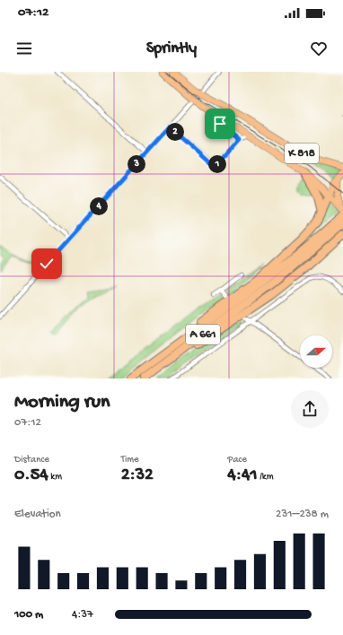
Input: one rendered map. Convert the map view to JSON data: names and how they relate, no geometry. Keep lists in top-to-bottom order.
{
  "streets": {
    "highway": ["A 661"],
    "main road": ["K 818"]
  },
  "north": "right",
  "page": {
    "status": "07:12",
    "header": "Sprintly",
    "pins": [
      "2",
      "1",
      "3",
      "4"
    ],
    "heading": ["Morning run", "07:12"],
    "stats": [
      ["Distance", "0.54 km"],
      ["Time", "2:32"],
      ["Pace", "4:41 /km"]
    ],
    "chart": ["Elevation", "231–238 m"],
    "list": [
      {
        "name": "100 m",
        "note": "4:37"
      }
    ]
  }
}
